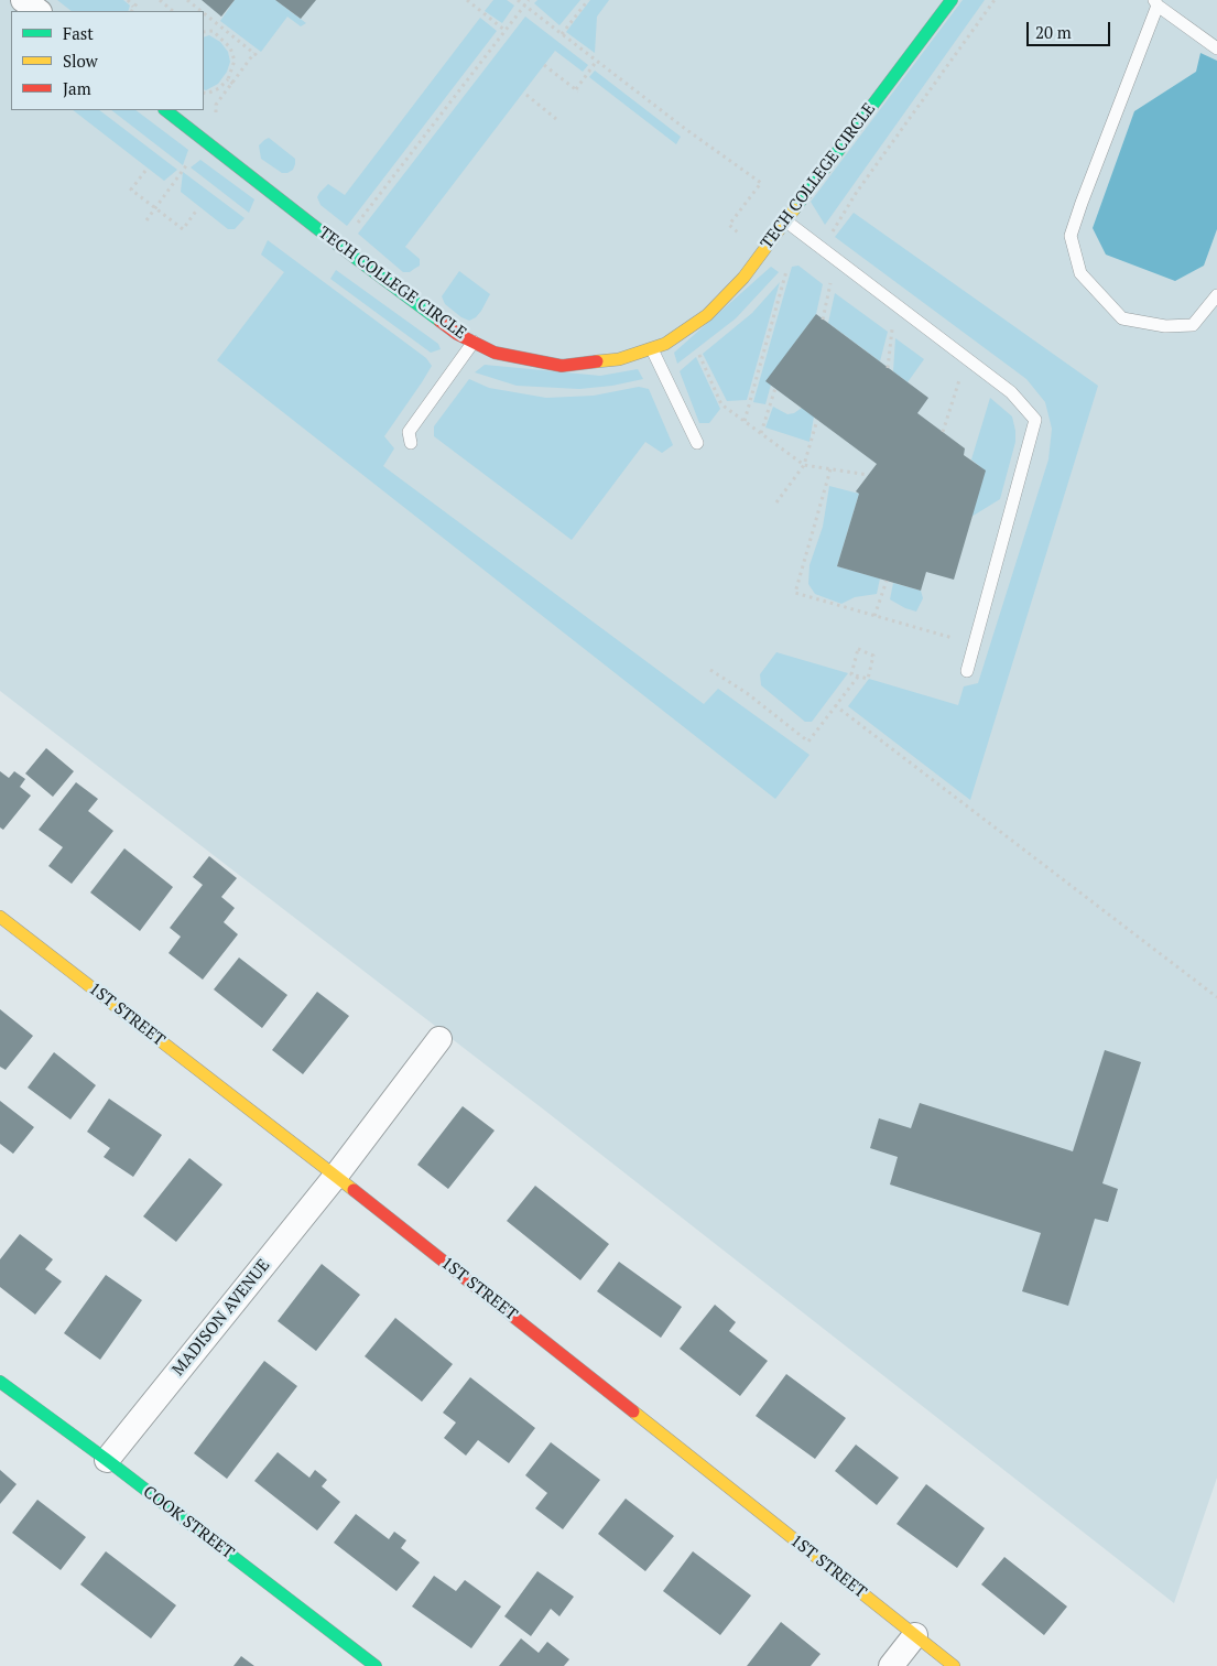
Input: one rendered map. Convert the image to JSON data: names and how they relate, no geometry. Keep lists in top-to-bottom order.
{
  "streets": {
    "street": [
      "TECH COLLEGE CIRCLE",
      "1ST STREET",
      "MADISON AVENUE",
      "COOK STREET"
    ]
  },
  "crossings": [
    ["1ST STREET", "MADISON AVENUE"],
    ["MADISON AVENUE", "COOK STREET"]
  ],
  "legend": ["Fast", "Slow", "Jam"],
  "scale_bar": "20 m"
}
